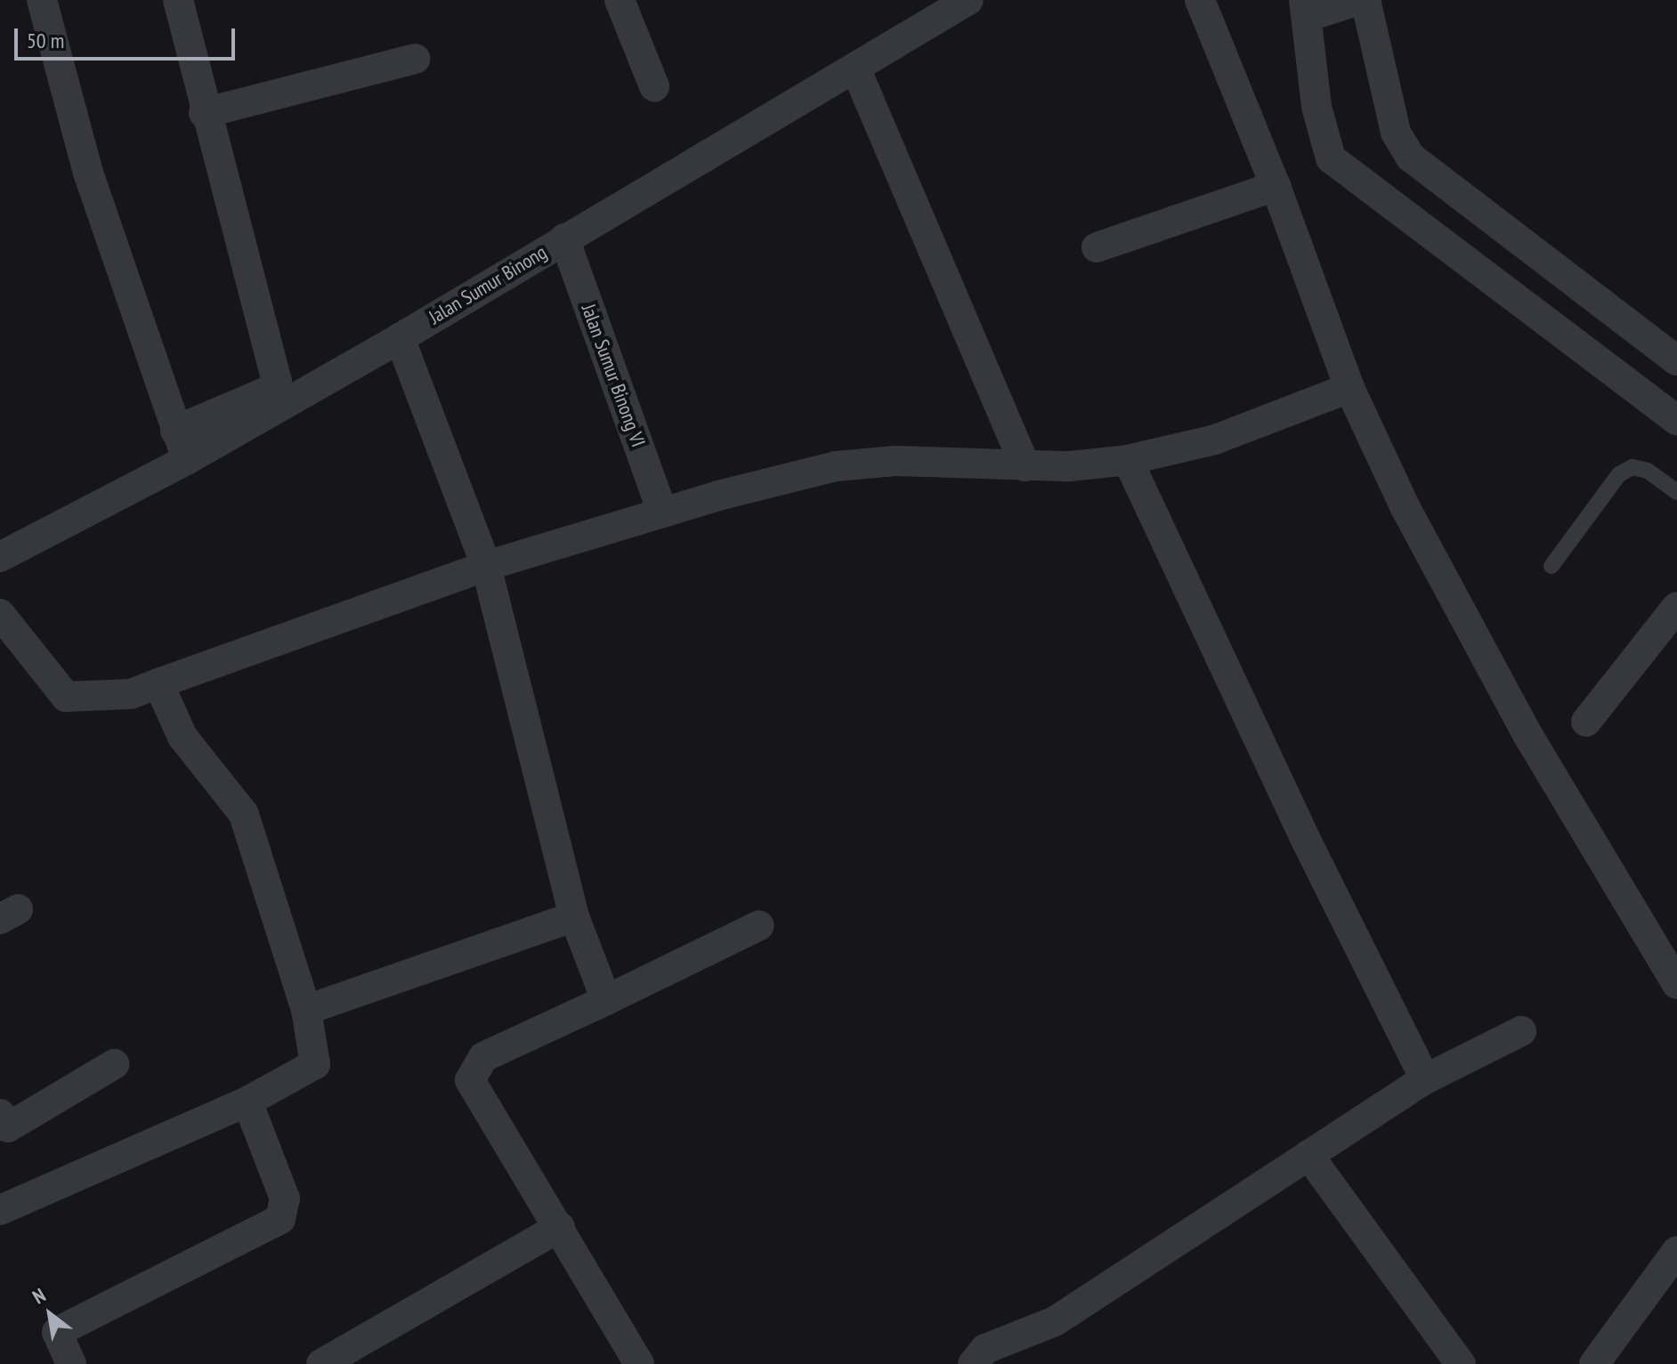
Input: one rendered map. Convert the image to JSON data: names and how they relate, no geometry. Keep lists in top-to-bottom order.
{
  "streets": {
    "street": ["Jalan Sumur Binong", "Jalan Sumur Binong VI"]
  },
  "crossings": [
    ["Jalan Sumur Binong", "Jalan Sumur Binong VI"]
  ],
  "scale_bar": "50 m",
  "north": "top left"
}
